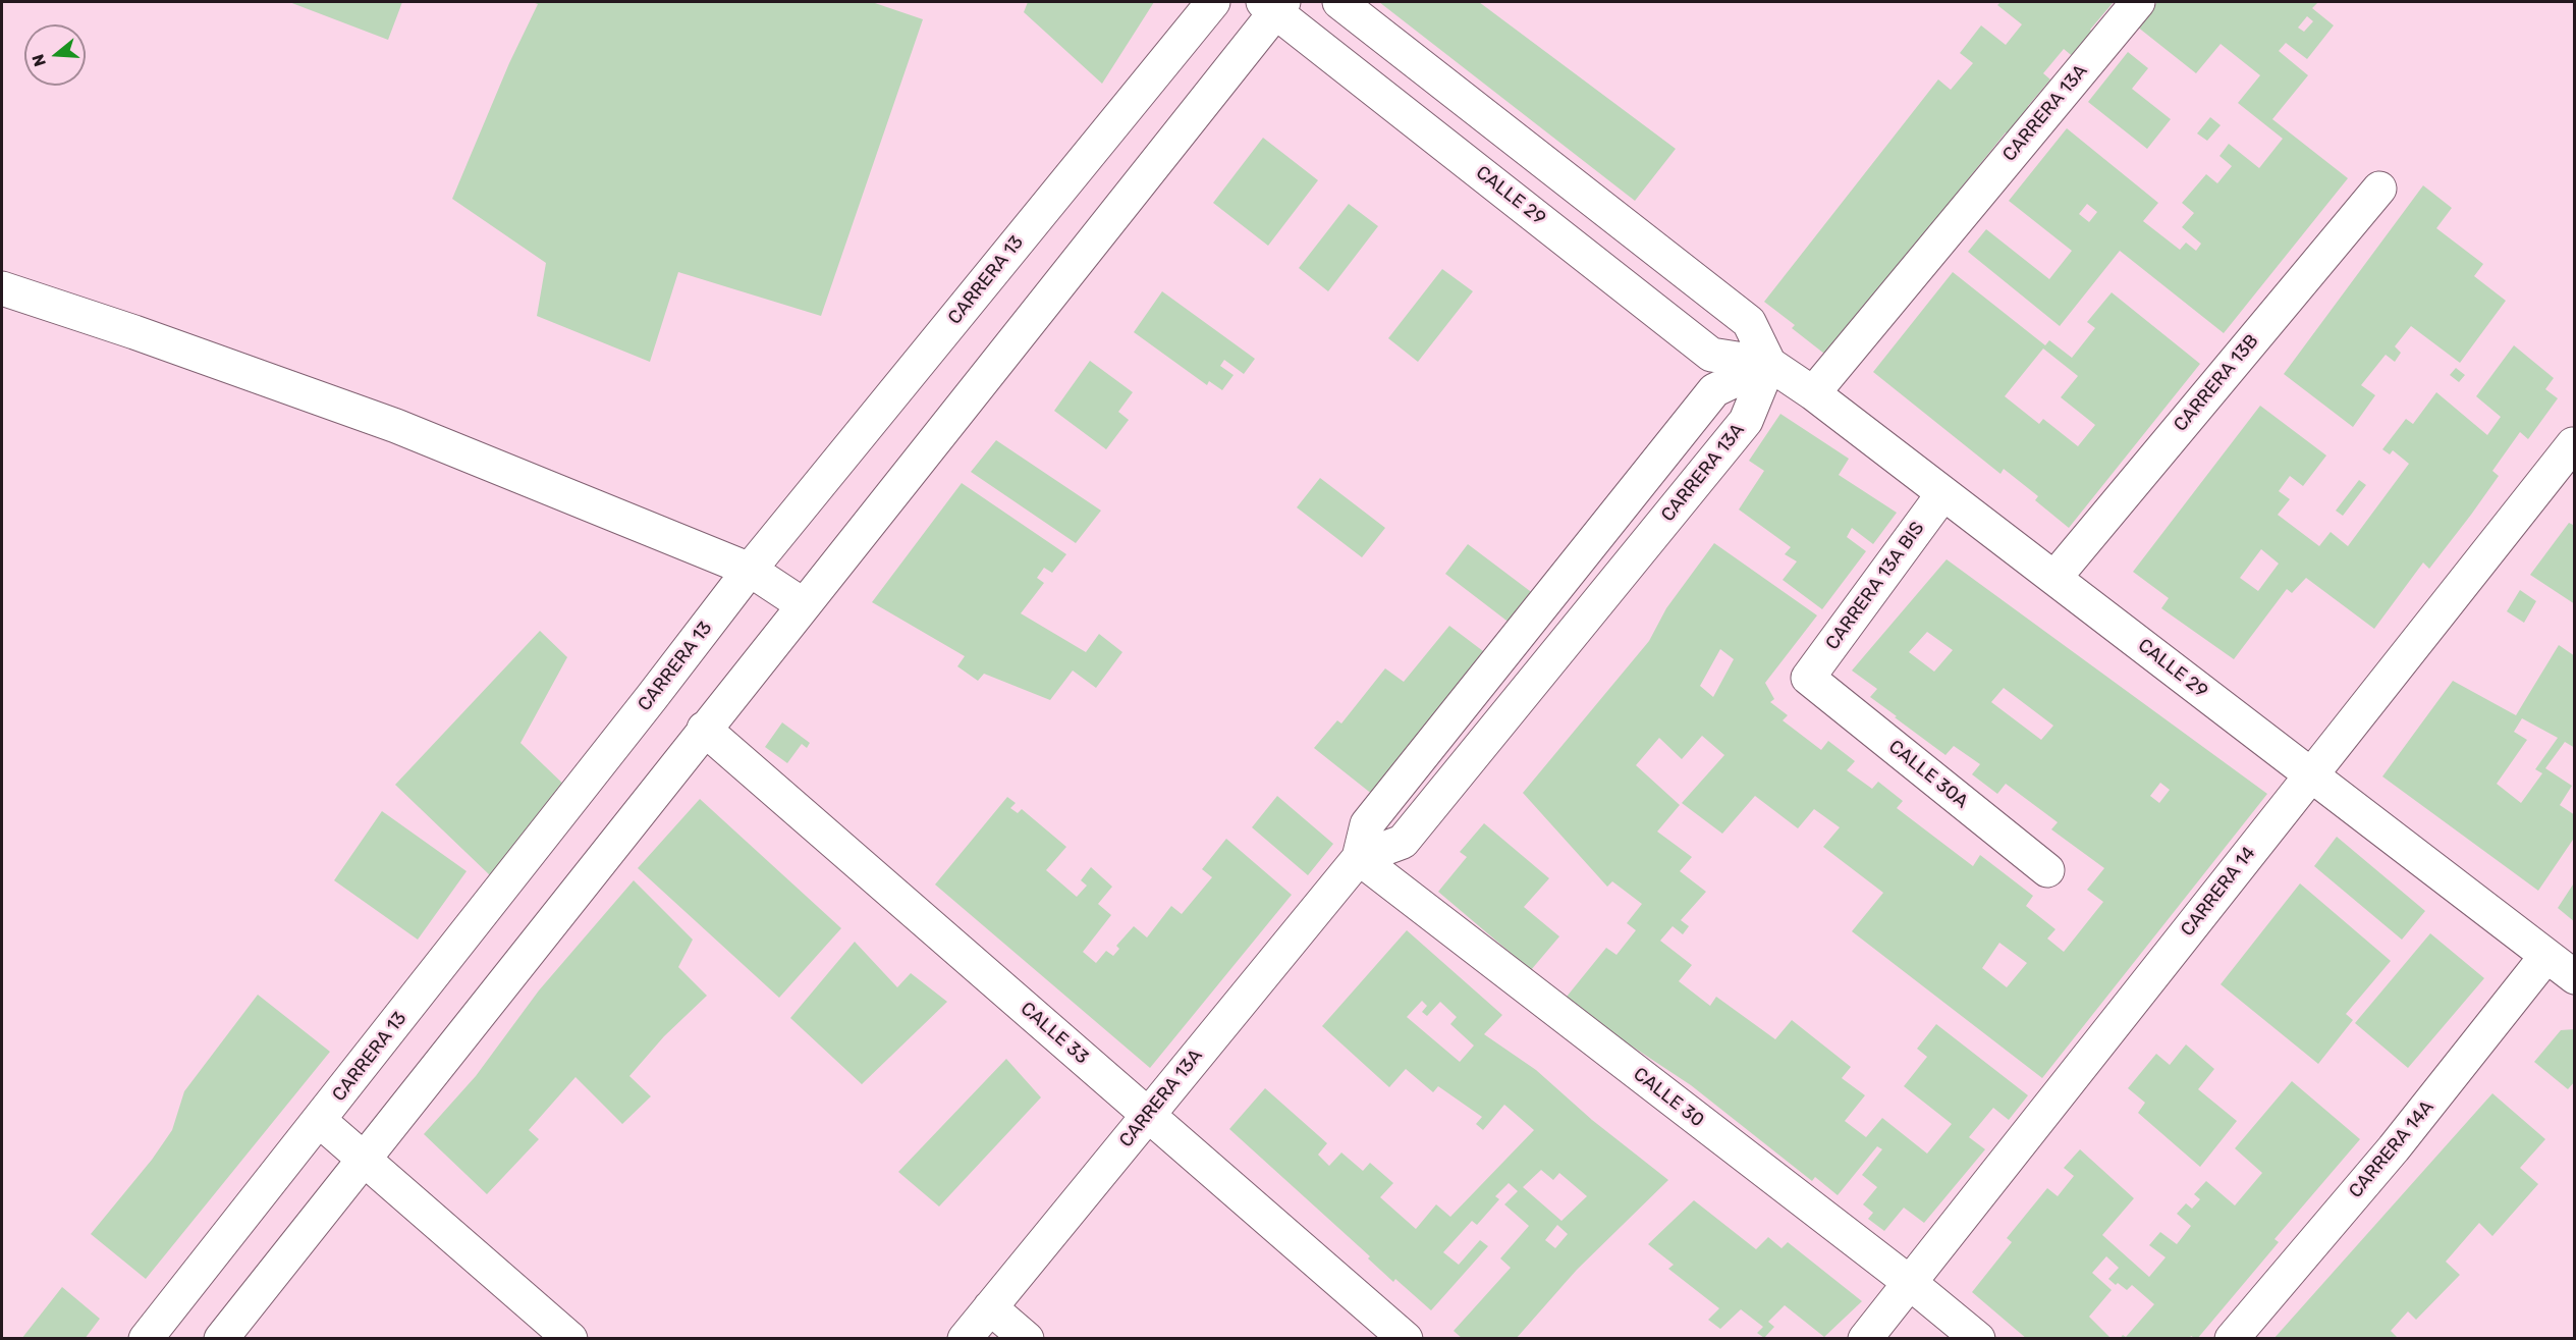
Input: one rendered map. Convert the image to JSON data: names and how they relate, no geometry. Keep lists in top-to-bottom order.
{
  "streets": {
    "street": [
      "CARRERA 13A",
      "CALLE 29",
      "CARRERA 13",
      "CARRERA 13B",
      "CARRERA 13A BIS",
      "CALLE 30A",
      "CARRERA 14",
      "CALLE 33",
      "CALLE 30",
      "CARRERA 14A"
    ]
  },
  "crossings": [
    ["CARRERA 13A", "CALLE 29"],
    ["CARRERA 13A", "CALLE 33"],
    ["CARRERA 13A", "CALLE 30"],
    ["CALLE 29", "CARRERA 13B"],
    ["CALLE 29", "CARRERA 13A BIS"],
    ["CALLE 29", "CARRERA 14"],
    ["CALLE 29", "CARRERA 14A"],
    ["CARRERA 13A BIS", "CALLE 30A"],
    ["CARRERA 14", "CALLE 30"]
  ],
  "north": "left"
}
